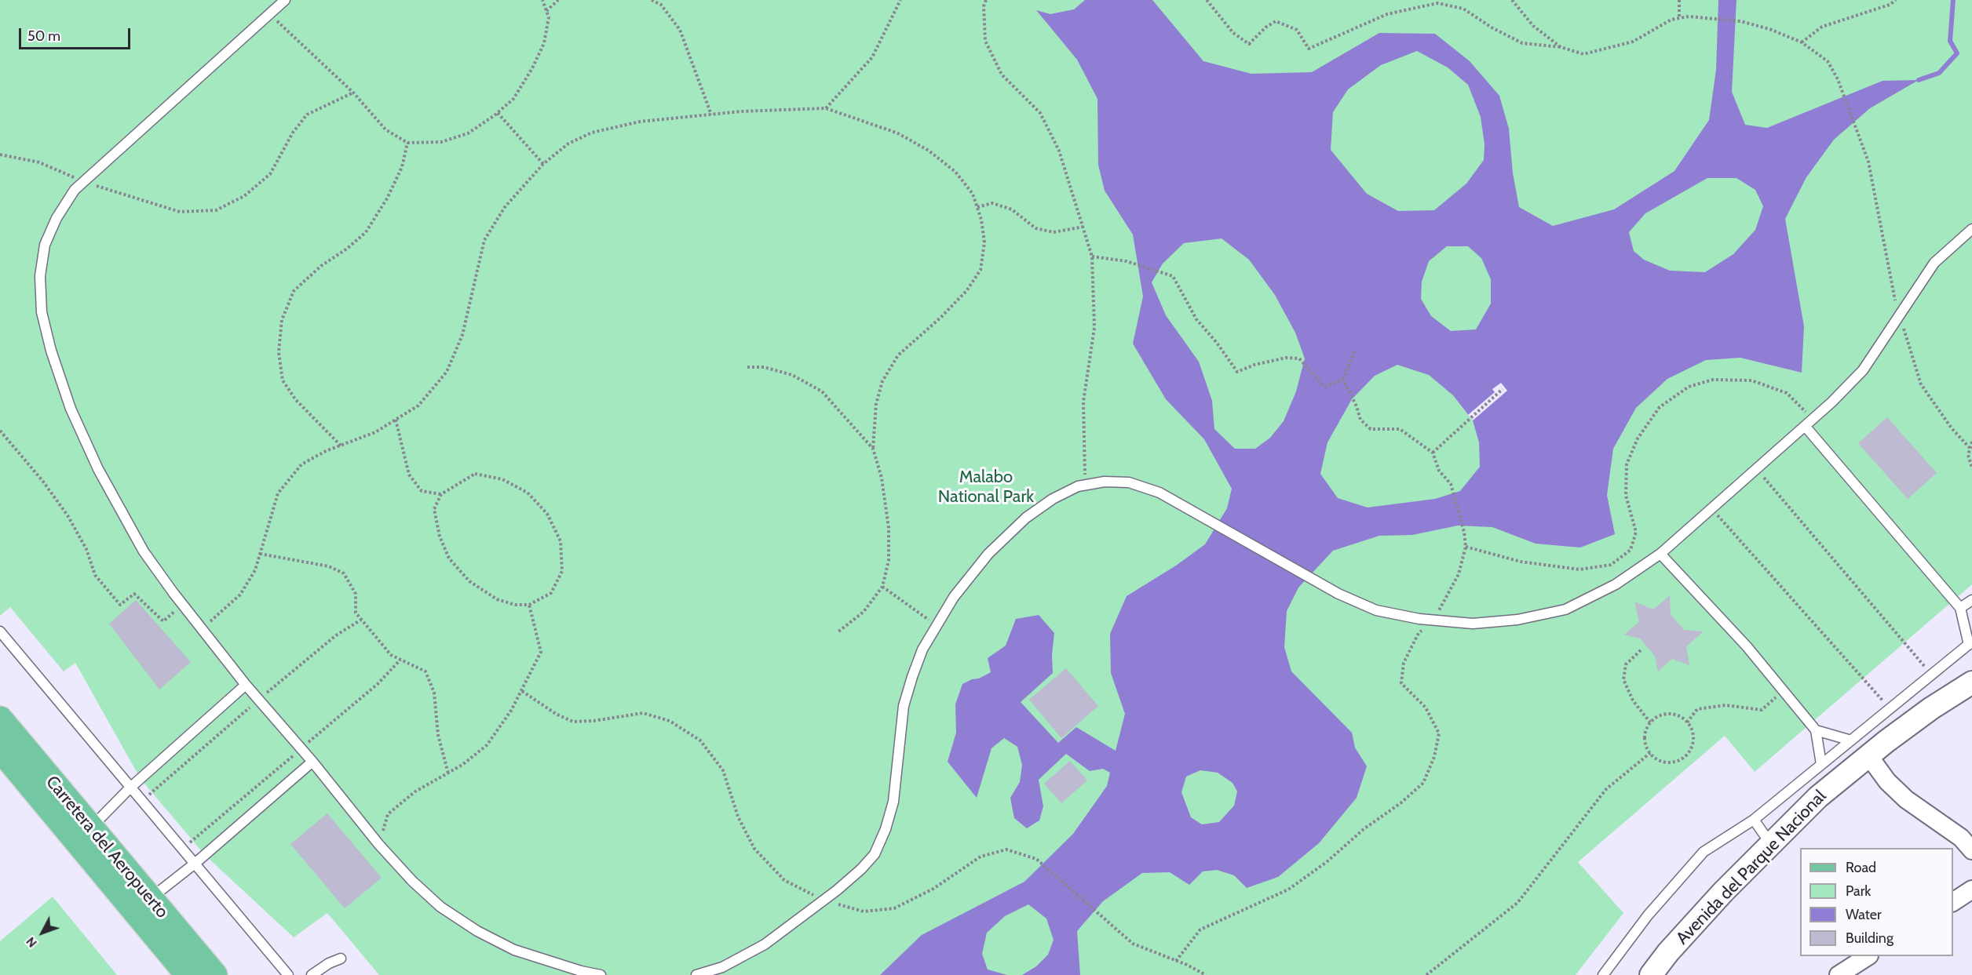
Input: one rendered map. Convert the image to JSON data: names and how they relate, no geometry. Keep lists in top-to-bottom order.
{
  "streets": {
    "main road": ["Carretera del Aeropuerto"],
    "street": ["Avenida del Parque Nacional"]
  },
  "parks": ["Malabo National Park"],
  "legend": [
    "Road",
    "Park",
    "Water",
    "Building"
  ],
  "scale_bar": "50 m",
  "north": "bottom left"
}
